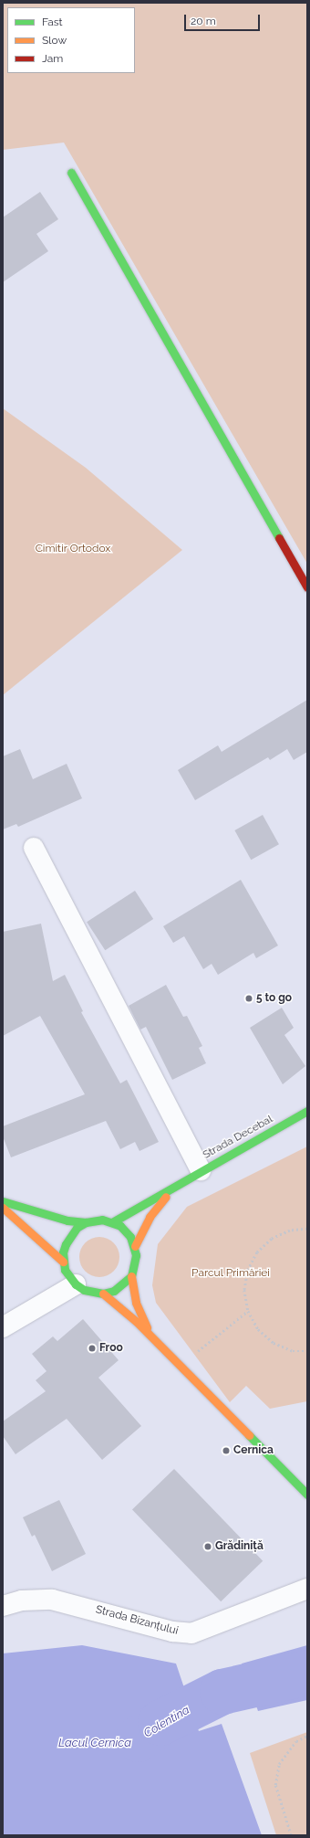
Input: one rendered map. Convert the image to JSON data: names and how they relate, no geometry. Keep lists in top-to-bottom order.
{
  "streets": {
    "street": ["Strada Decebal", "Strada Bizanțului"]
  },
  "water": ["Colentina", "Lacul Cernica"],
  "parks": ["Cimitir Ortodox", "Parcul Primăriei"],
  "places": [
    "5 to go",
    "Froo",
    "Cernica",
    "Grădiniță"
  ],
  "legend": ["Fast", "Slow", "Jam"],
  "scale_bar": "20 m"
}
